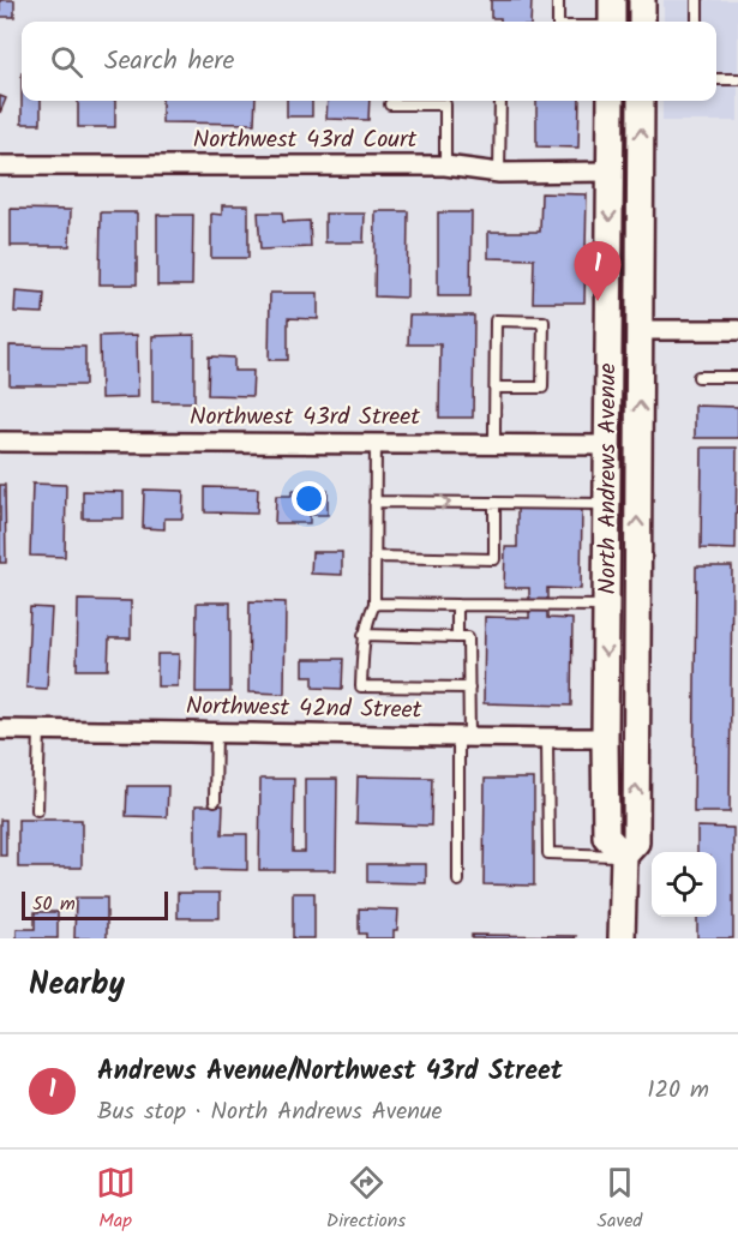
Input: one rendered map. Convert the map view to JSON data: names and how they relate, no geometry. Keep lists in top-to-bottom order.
{
  "streets": {
    "main road": ["North Andrews Avenue"],
    "street": ["Northwest 43rd Court", "Northwest 43rd Street", "Northwest 42nd Street"]
  },
  "crossings": [
    ["Northwest 43rd Court", "North Andrews Avenue"],
    ["Northwest 43rd Street", "North Andrews Avenue"],
    ["North Andrews Avenue", "Northwest 42nd Street"]
  ],
  "scale_bar": "50 m",
  "page": {
    "search": "Search here",
    "pins": "1",
    "scale": "50 m",
    "heading": "Nearby",
    "list": [
      {
        "mark": "1",
        "name": "Andrews Avenue/Northwest 43rd Street",
        "note": "Bus stop · North Andrews Avenue",
        "value": "120 m"
      }
    ],
    "nav": ["Map", "Directions", "Saved"]
  }
}
